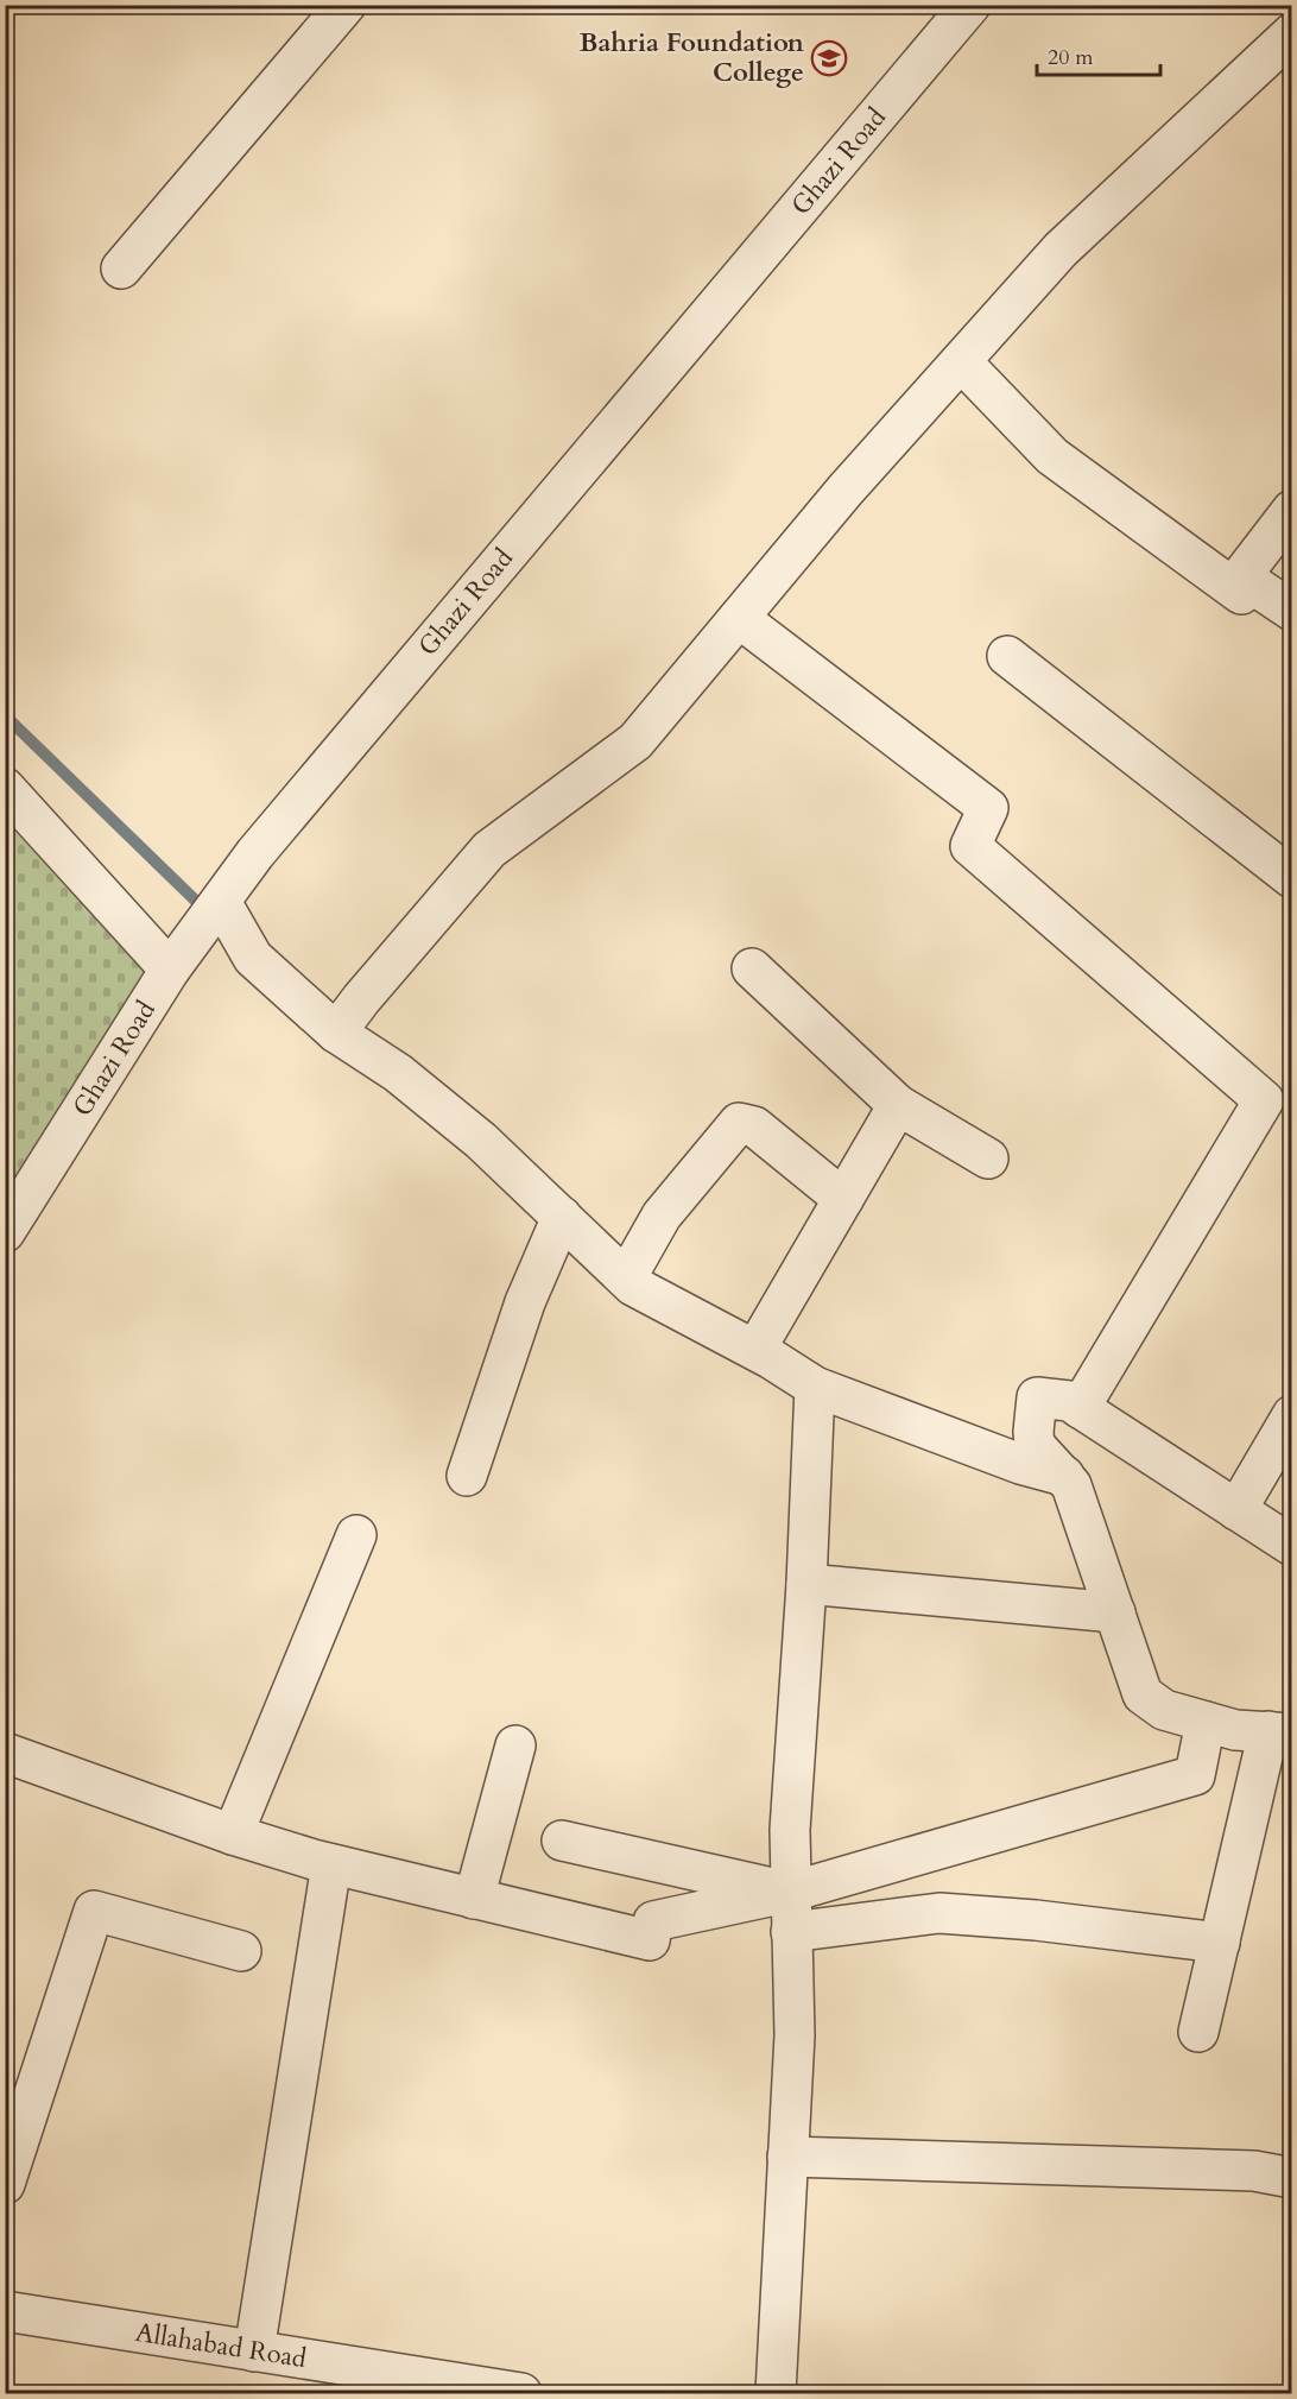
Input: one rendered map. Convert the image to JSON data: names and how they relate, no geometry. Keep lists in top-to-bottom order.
{
  "streets": {
    "street": ["Ghazi Road", "Allahabad Road"]
  },
  "places": {
    "school or university": ["Bahria Foundation College"]
  },
  "scale_bar": "20 m"
}
